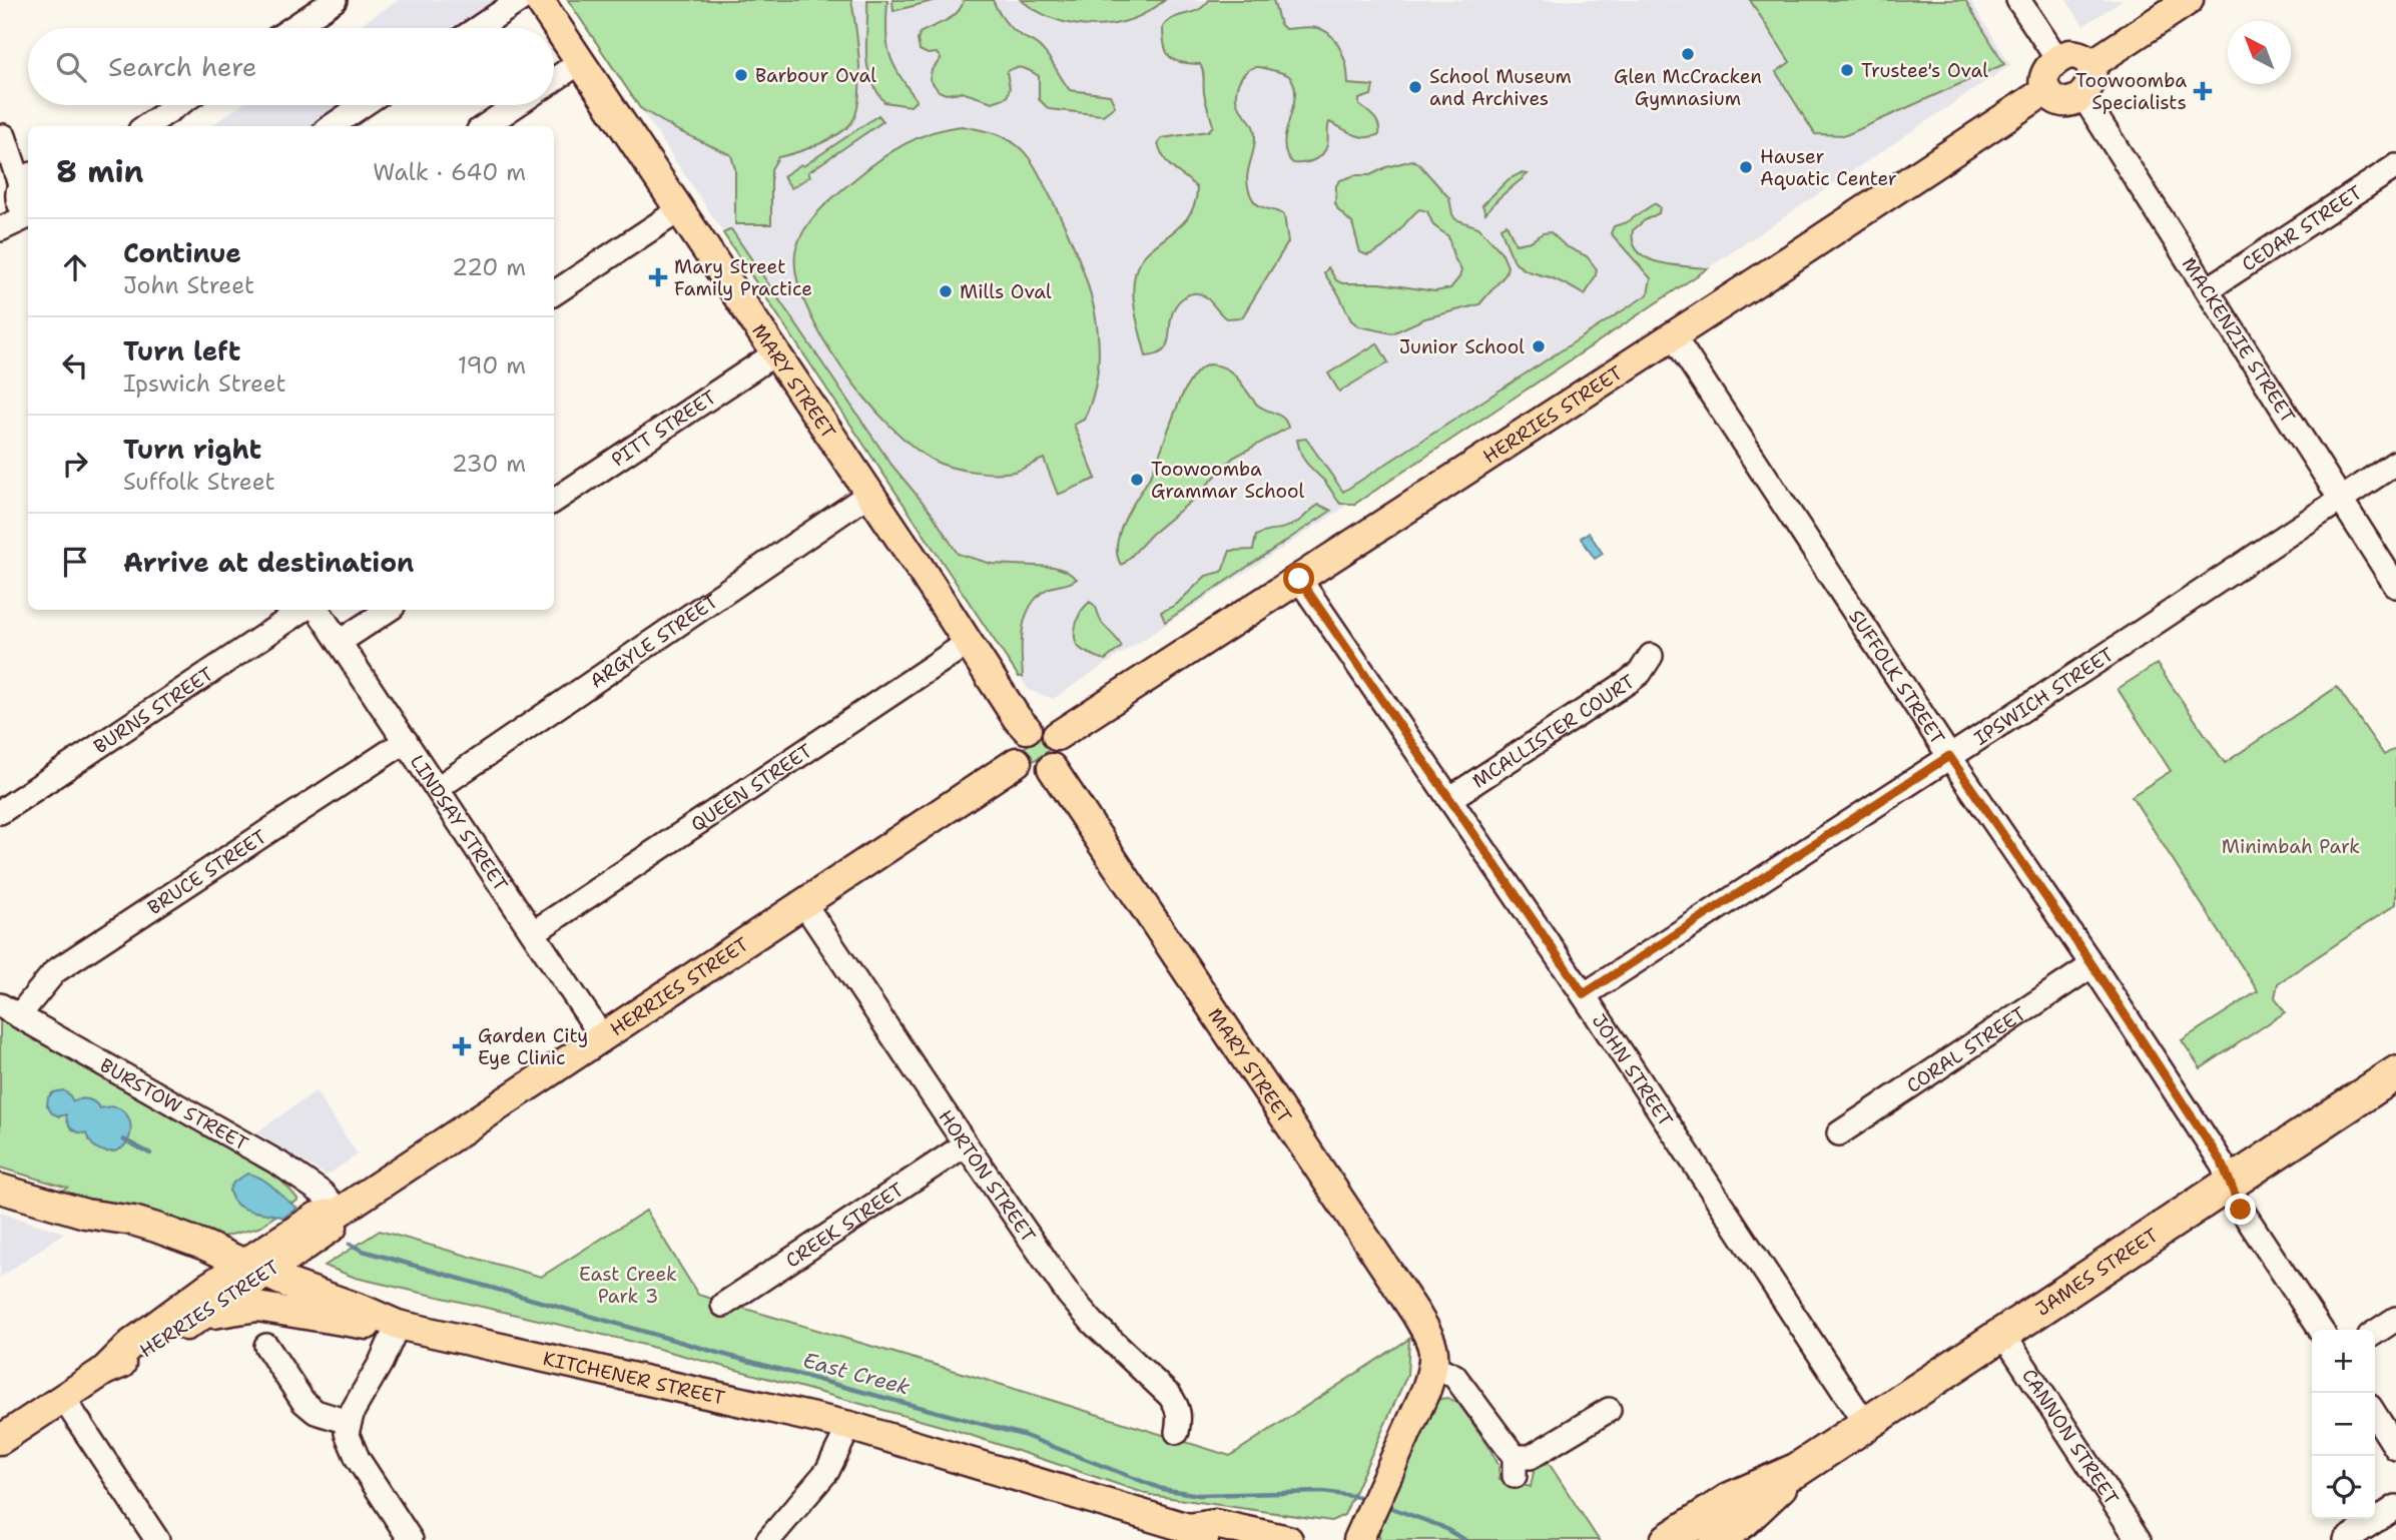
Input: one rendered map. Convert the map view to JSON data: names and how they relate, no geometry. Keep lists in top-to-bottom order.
{
  "streets": {
    "highway": ["JAMES STREET"],
    "main road": ["MARY STREET", "HERRIES STREET", "KITCHENER STREET"],
    "street": [
      "CEDAR STREET",
      "MACKENZIE STREET",
      "PITT STREET",
      "ARGYLE STREET",
      "SUFFOLK STREET",
      "IPSWICH STREET",
      "BURNS STREET",
      "MCALLISTER COURT",
      "QUEEN STREET",
      "LINDSAY STREET",
      "BRUCE STREET",
      "CORAL STREET",
      "JOHN STREET",
      "BURSTOW STREET",
      "HORTON STREET",
      "CREEK STREET",
      "CANNON STREET"
    ]
  },
  "crossings": [
    ["CEDAR STREET", "MACKENZIE STREET"],
    ["MACKENZIE STREET", "HERRIES STREET"],
    ["MACKENZIE STREET", "IPSWICH STREET"],
    ["MARY STREET", "HERRIES STREET"],
    ["MARY STREET", "PITT STREET"],
    ["MARY STREET", "ARGYLE STREET"],
    ["MARY STREET", "QUEEN STREET"],
    ["HERRIES STREET", "SUFFOLK STREET"],
    ["HERRIES STREET", "LINDSAY STREET"],
    ["HERRIES STREET", "JOHN STREET"],
    ["HERRIES STREET", "BURSTOW STREET"],
    ["HERRIES STREET", "HORTON STREET"],
    ["HERRIES STREET", "KITCHENER STREET"],
    ["ARGYLE STREET", "LINDSAY STREET"],
    ["SUFFOLK STREET", "IPSWICH STREET"],
    ["SUFFOLK STREET", "CORAL STREET"],
    ["SUFFOLK STREET", "JAMES STREET"],
    ["IPSWICH STREET", "JOHN STREET"],
    ["MCALLISTER COURT", "JOHN STREET"],
    ["QUEEN STREET", "LINDSAY STREET"],
    ["LINDSAY STREET", "BRUCE STREET"],
    ["BRUCE STREET", "BURSTOW STREET"],
    ["JOHN STREET", "JAMES STREET"],
    ["HORTON STREET", "CREEK STREET"],
    ["JAMES STREET", "CANNON STREET"]
  ],
  "water": ["East Creek"],
  "parks": ["Minimbah Park", "East Creek Park 3"],
  "places": {
    "other": [
      "Glen McCracken Gymnasium",
      "Trustee's Oval",
      "Barbour Oval",
      "School Museum and Archives",
      "Hauser Aquatic Center",
      "Mills Oval",
      "Junior School",
      "Toowoomba Grammar School"
    ],
    "health": ["Toowoomba Specialists", "Mary Street Family Practice", "Garden City Eye Clinic"]
  },
  "north": "top left",
  "page": {
    "search": "Search here",
    "heading": ["8 min", "Walk · 640 m"],
    "list": [
      ["Continue", "John Street", "220 m"],
      ["Turn left", "Ipswich Street", "190 m"],
      ["Turn right", "Suffolk Street", "230 m"],
      "Arrive at destination"
    ],
    "map_buttons": ["+", "−"]
  }
}
